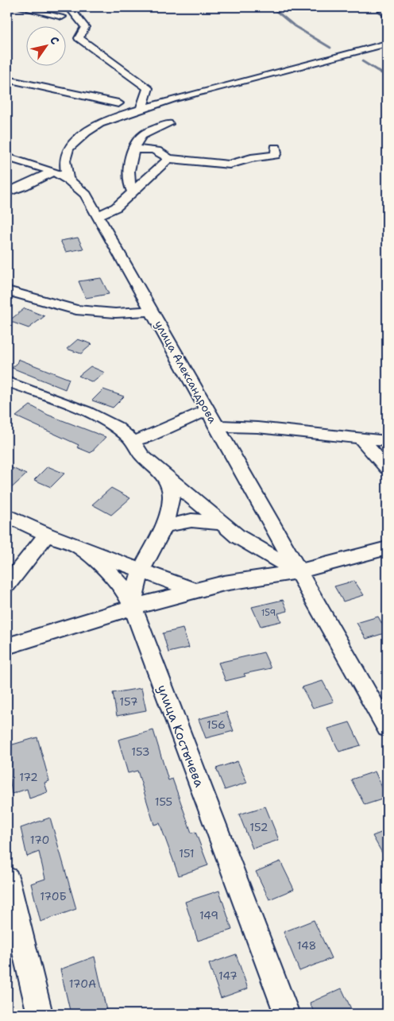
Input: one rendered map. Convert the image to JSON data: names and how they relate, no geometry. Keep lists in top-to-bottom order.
{
  "streets": {
    "street": ["улица Александрова", "улица Костычева"]
  },
  "house_numbers": [
    "159",
    "157",
    "156",
    "153",
    "172",
    "155",
    "152",
    "170",
    "151",
    "170Б",
    "149",
    "148",
    "147",
    "170А"
  ],
  "north": "top right"
}
